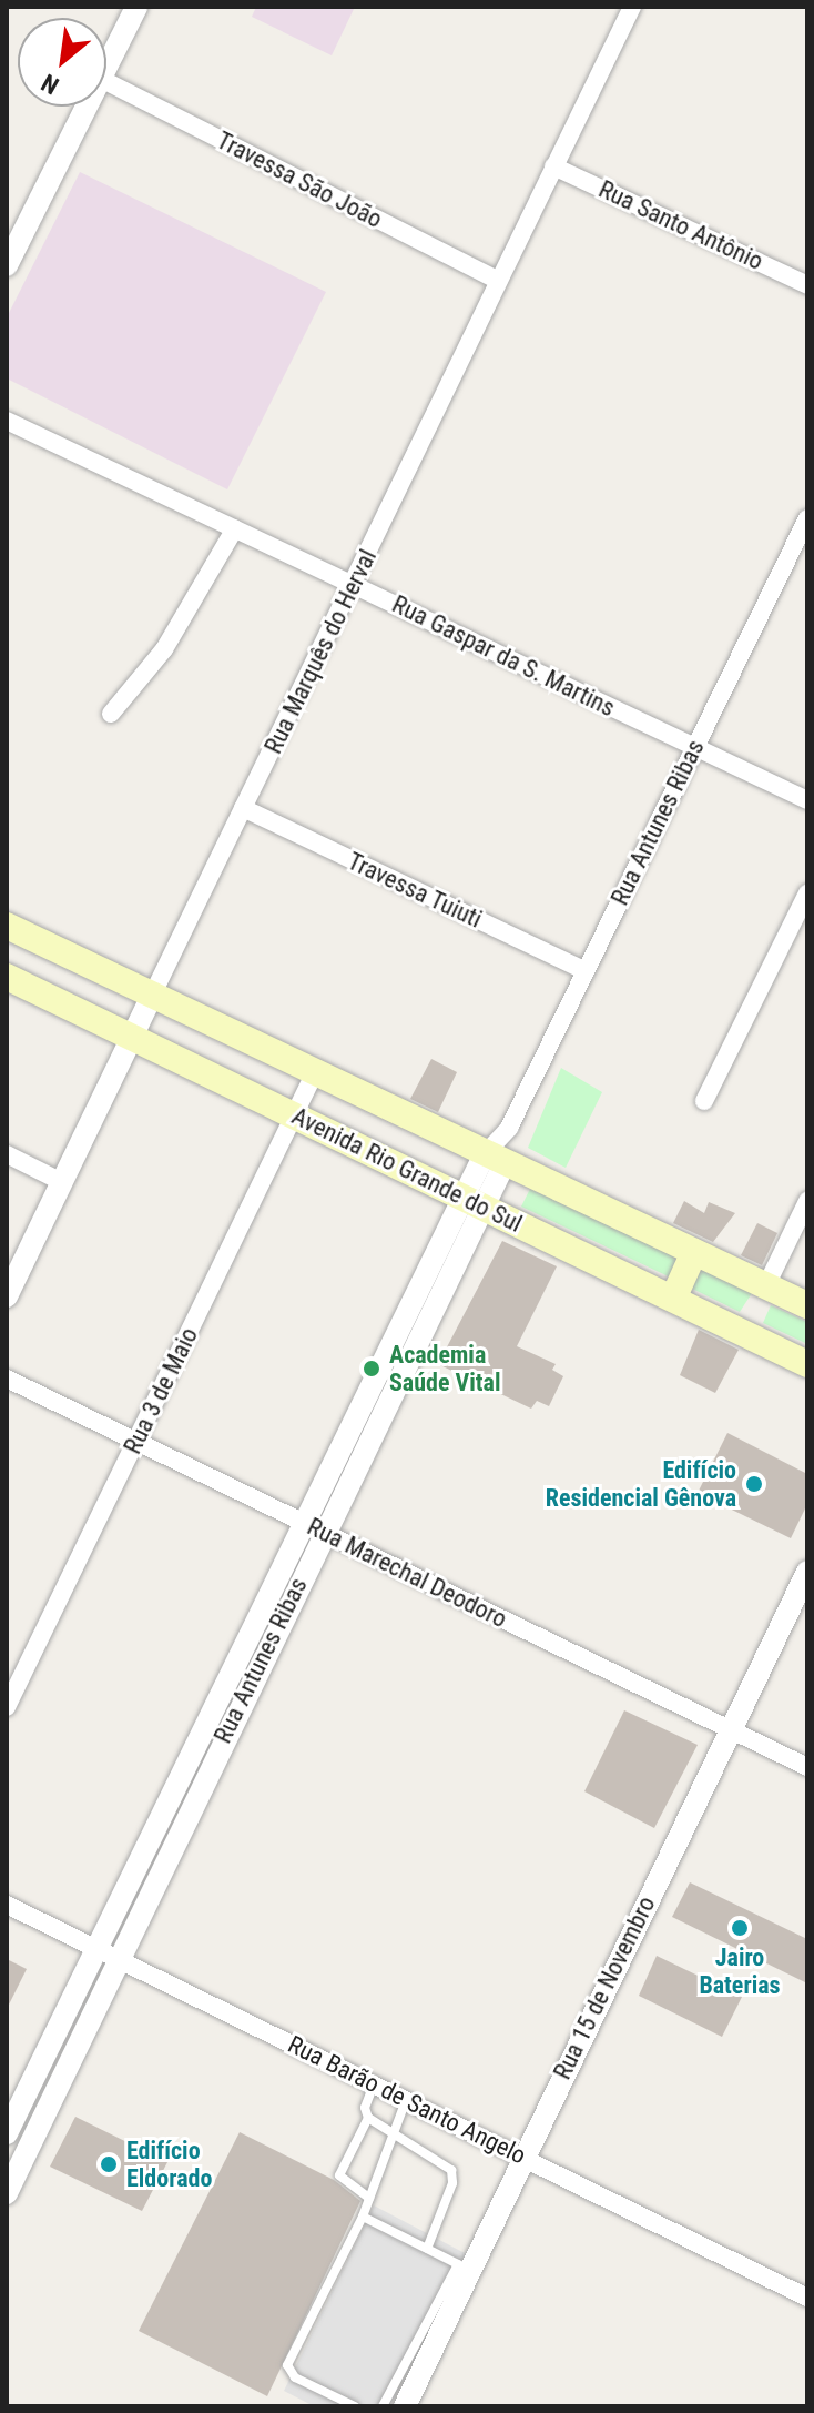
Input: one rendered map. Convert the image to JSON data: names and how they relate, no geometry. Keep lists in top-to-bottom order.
{
  "streets": {
    "main road": ["Avenida Rio Grande do Sul"],
    "street": [
      "Travessa São João",
      "Rua Santo Antônio",
      "Rua Marquês do Herval",
      "Rua Gaspar da S. Martins",
      "Rua Antunes Ribas",
      "Travessa Tuiuti",
      "Rua 3 de Maio",
      "Rua Marechal Deodoro",
      "Rua 15 de Novembro",
      "Rua Barão de Santo Angelo"
    ]
  },
  "crossings": [
    ["Travessa São João", "Rua Marquês do Herval"],
    ["Rua Santo Antônio", "Rua Marquês do Herval"],
    ["Rua Marquês do Herval", "Rua Gaspar da S. Martins"],
    ["Rua Marquês do Herval", "Travessa Tuiuti"],
    ["Rua Marquês do Herval", "Avenida Rio Grande do Sul"],
    ["Rua Gaspar da S. Martins", "Rua Antunes Ribas"],
    ["Rua Antunes Ribas", "Travessa Tuiuti"],
    ["Rua Antunes Ribas", "Avenida Rio Grande do Sul"],
    ["Rua Antunes Ribas", "Rua Marechal Deodoro"],
    ["Rua Antunes Ribas", "Rua Barão de Santo Angelo"],
    ["Avenida Rio Grande do Sul", "Rua 3 de Maio"],
    ["Rua 3 de Maio", "Rua Marechal Deodoro"],
    ["Rua Marechal Deodoro", "Rua 15 de Novembro"],
    ["Rua 15 de Novembro", "Rua Barão de Santo Angelo"]
  ],
  "places": [
    "Academia Saúde Vital",
    "Edifício Residencial Gênova",
    "Jairo Baterias",
    "Edifício Eldorado"
  ],
  "north": "bottom left"
}
